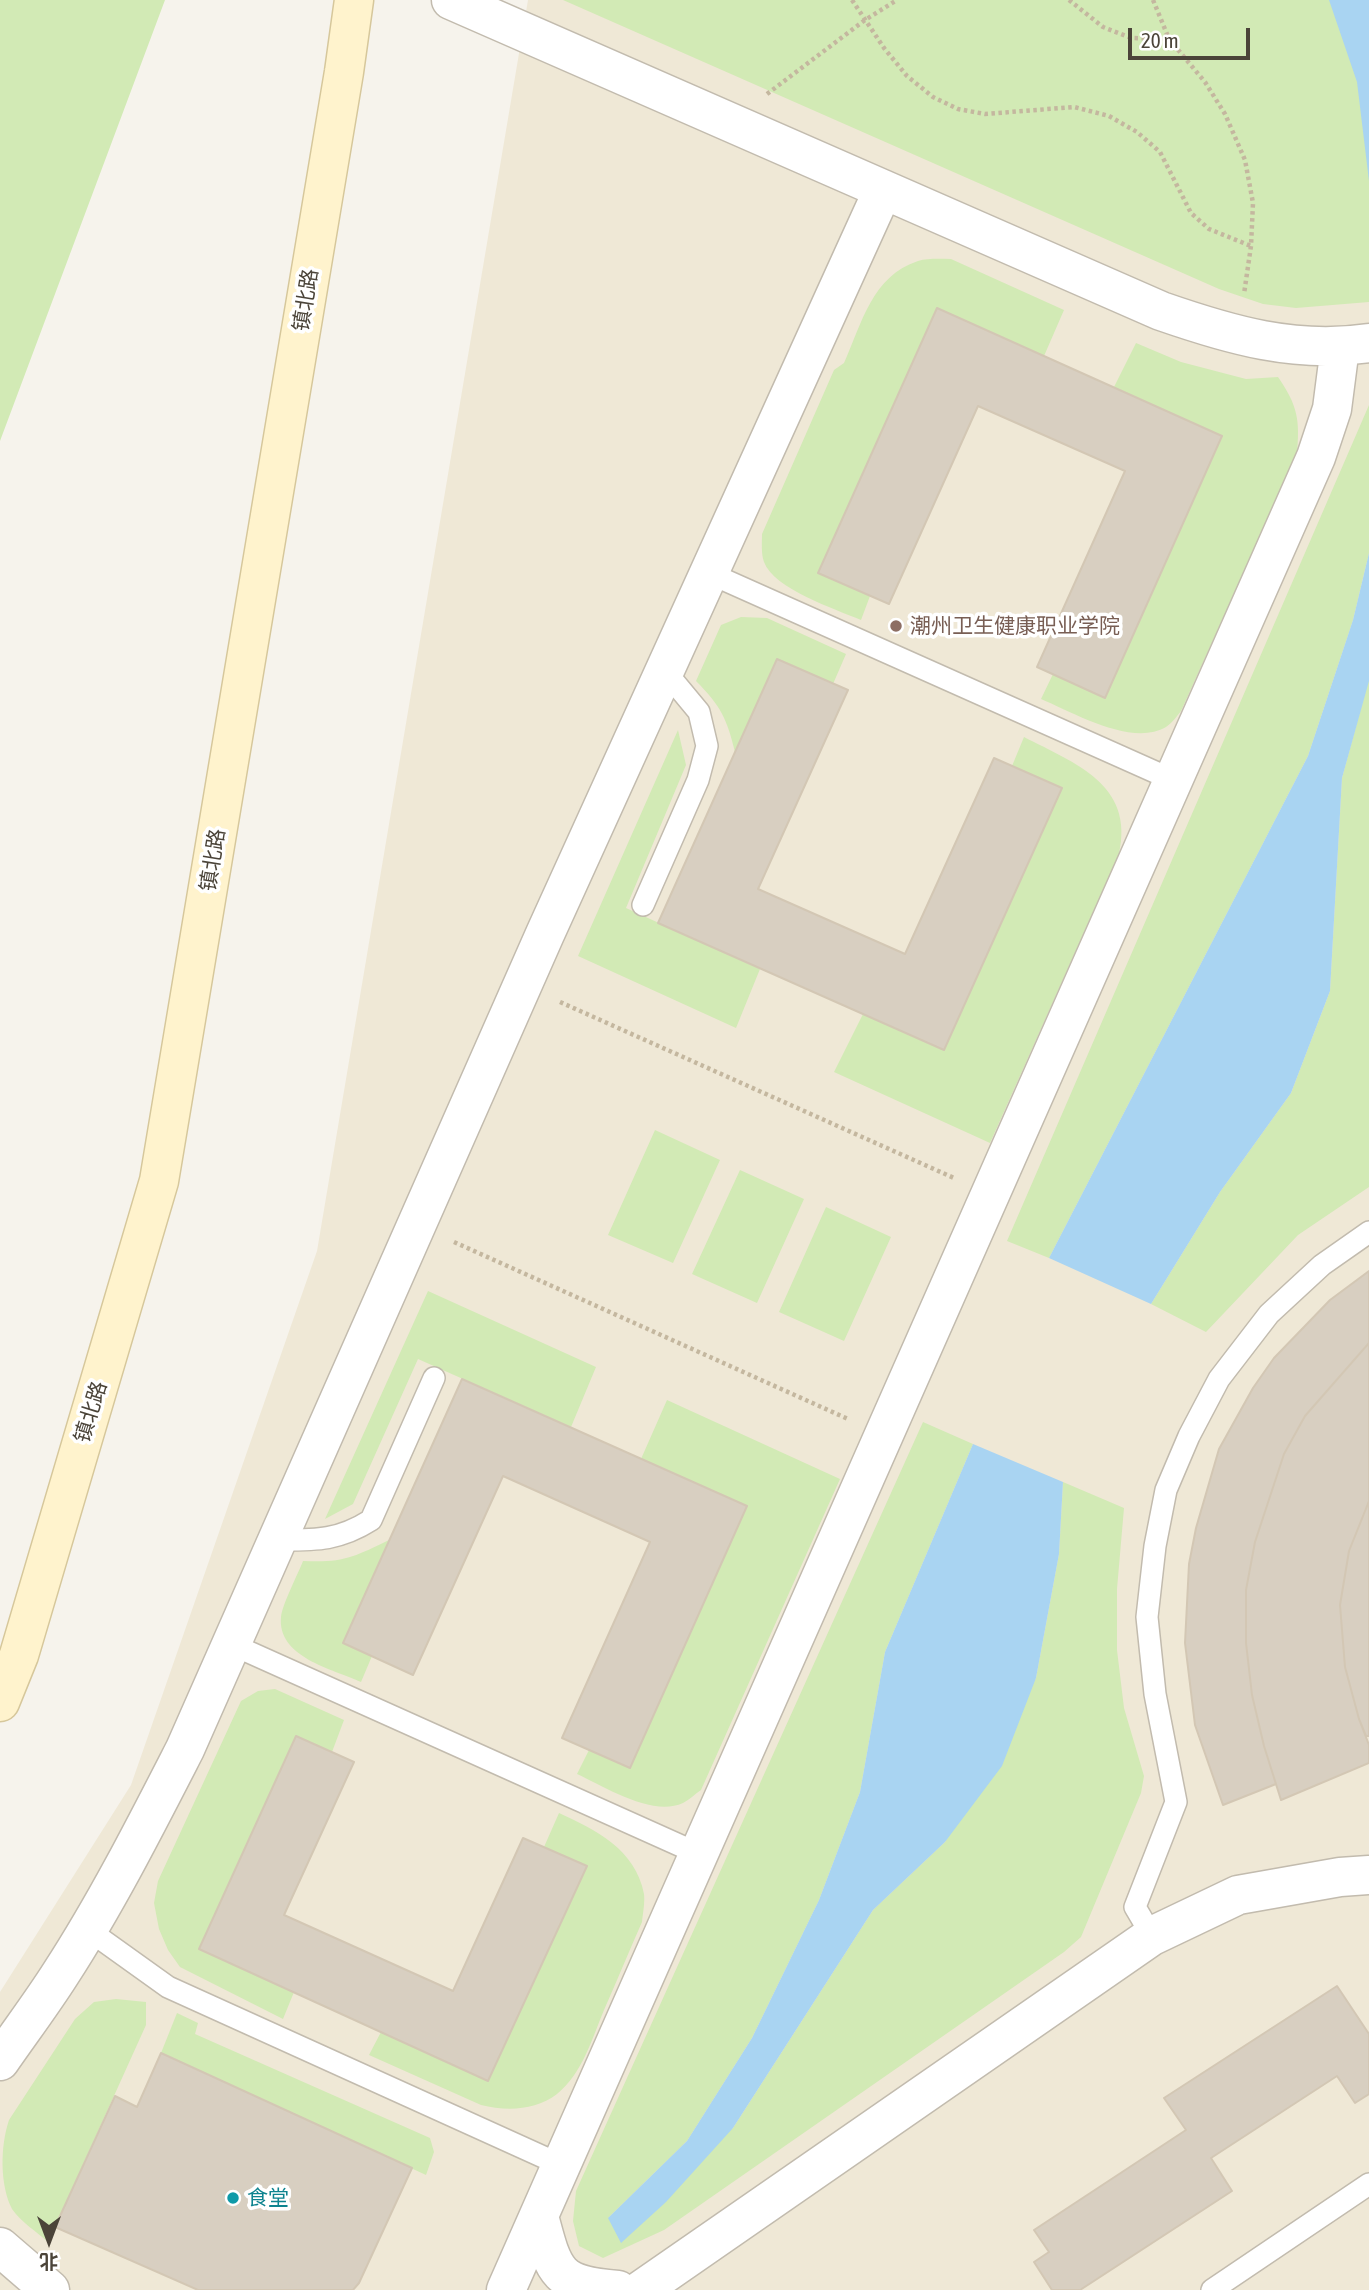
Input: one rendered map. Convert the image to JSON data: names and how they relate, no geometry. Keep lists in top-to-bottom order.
{
  "streets": {
    "street": ["镇北路"]
  },
  "places": ["潮州卫生健康职业学院", "食堂"],
  "scale_bar": "20 m",
  "north": "bottom"
}
